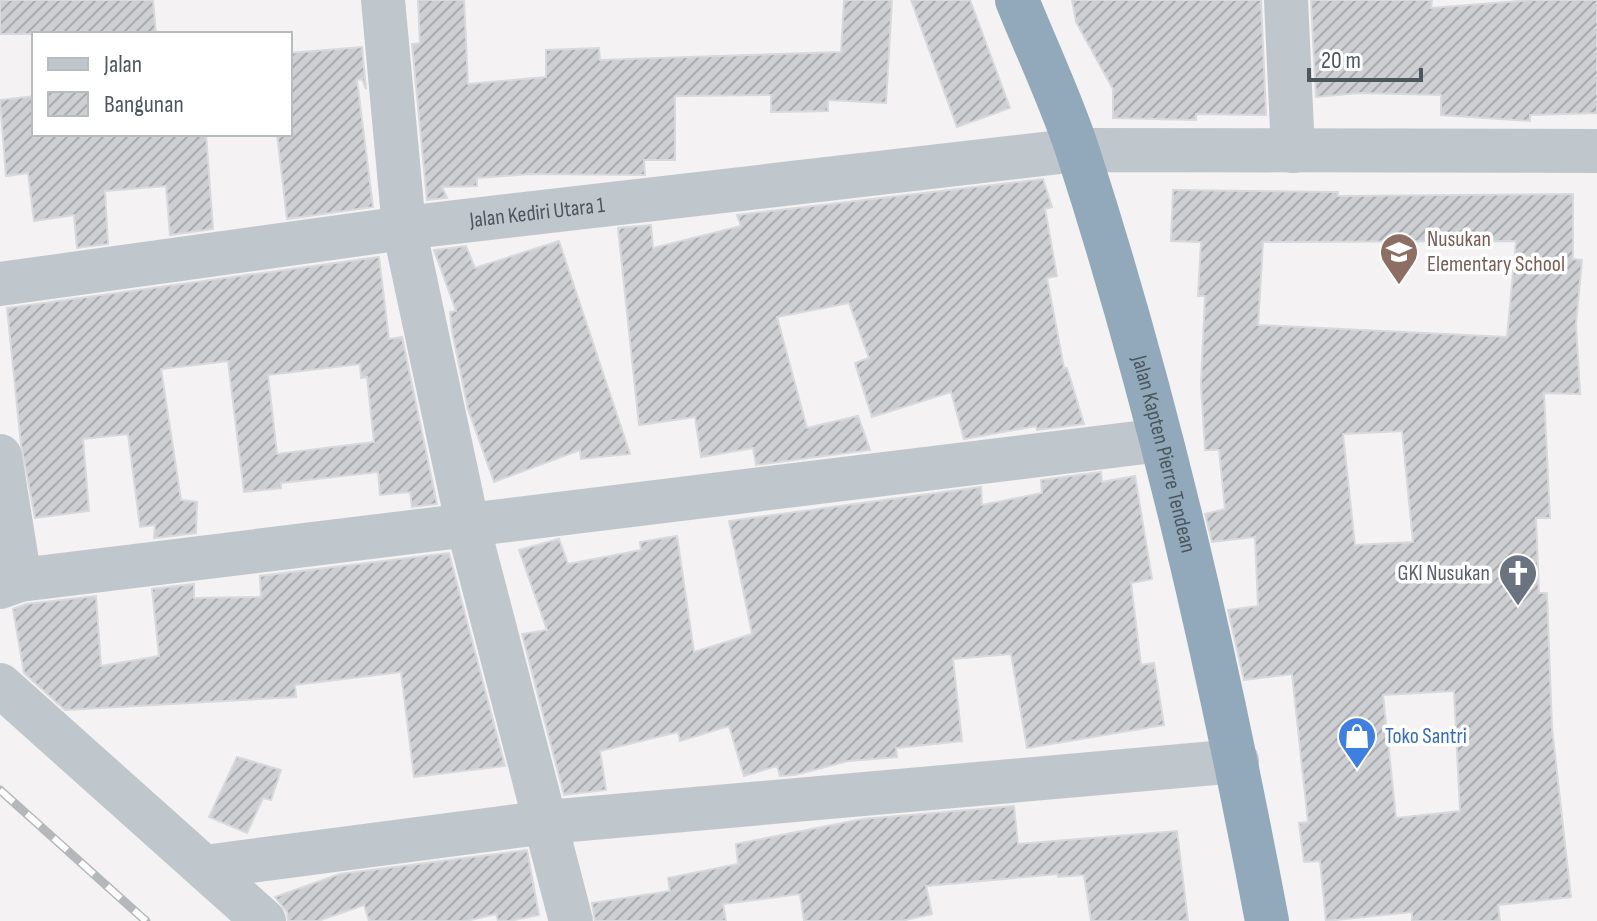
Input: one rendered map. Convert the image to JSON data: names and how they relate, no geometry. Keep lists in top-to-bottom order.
{
  "streets": {
    "highway": ["Jalan Kapten Pierre Tendean"],
    "street": ["Jalan Kediri Utara 1"]
  },
  "crossings": [
    ["Jalan Kediri Utara 1", "Jalan Kapten Pierre Tendean"]
  ],
  "places": {
    "school or university": ["Nusukan Elementary School"],
    "church": ["GKI Nusukan"],
    "shop": ["Toko Santri"]
  },
  "legend": ["Jalan", "Bangunan"],
  "scale_bar": "20 m"
}
